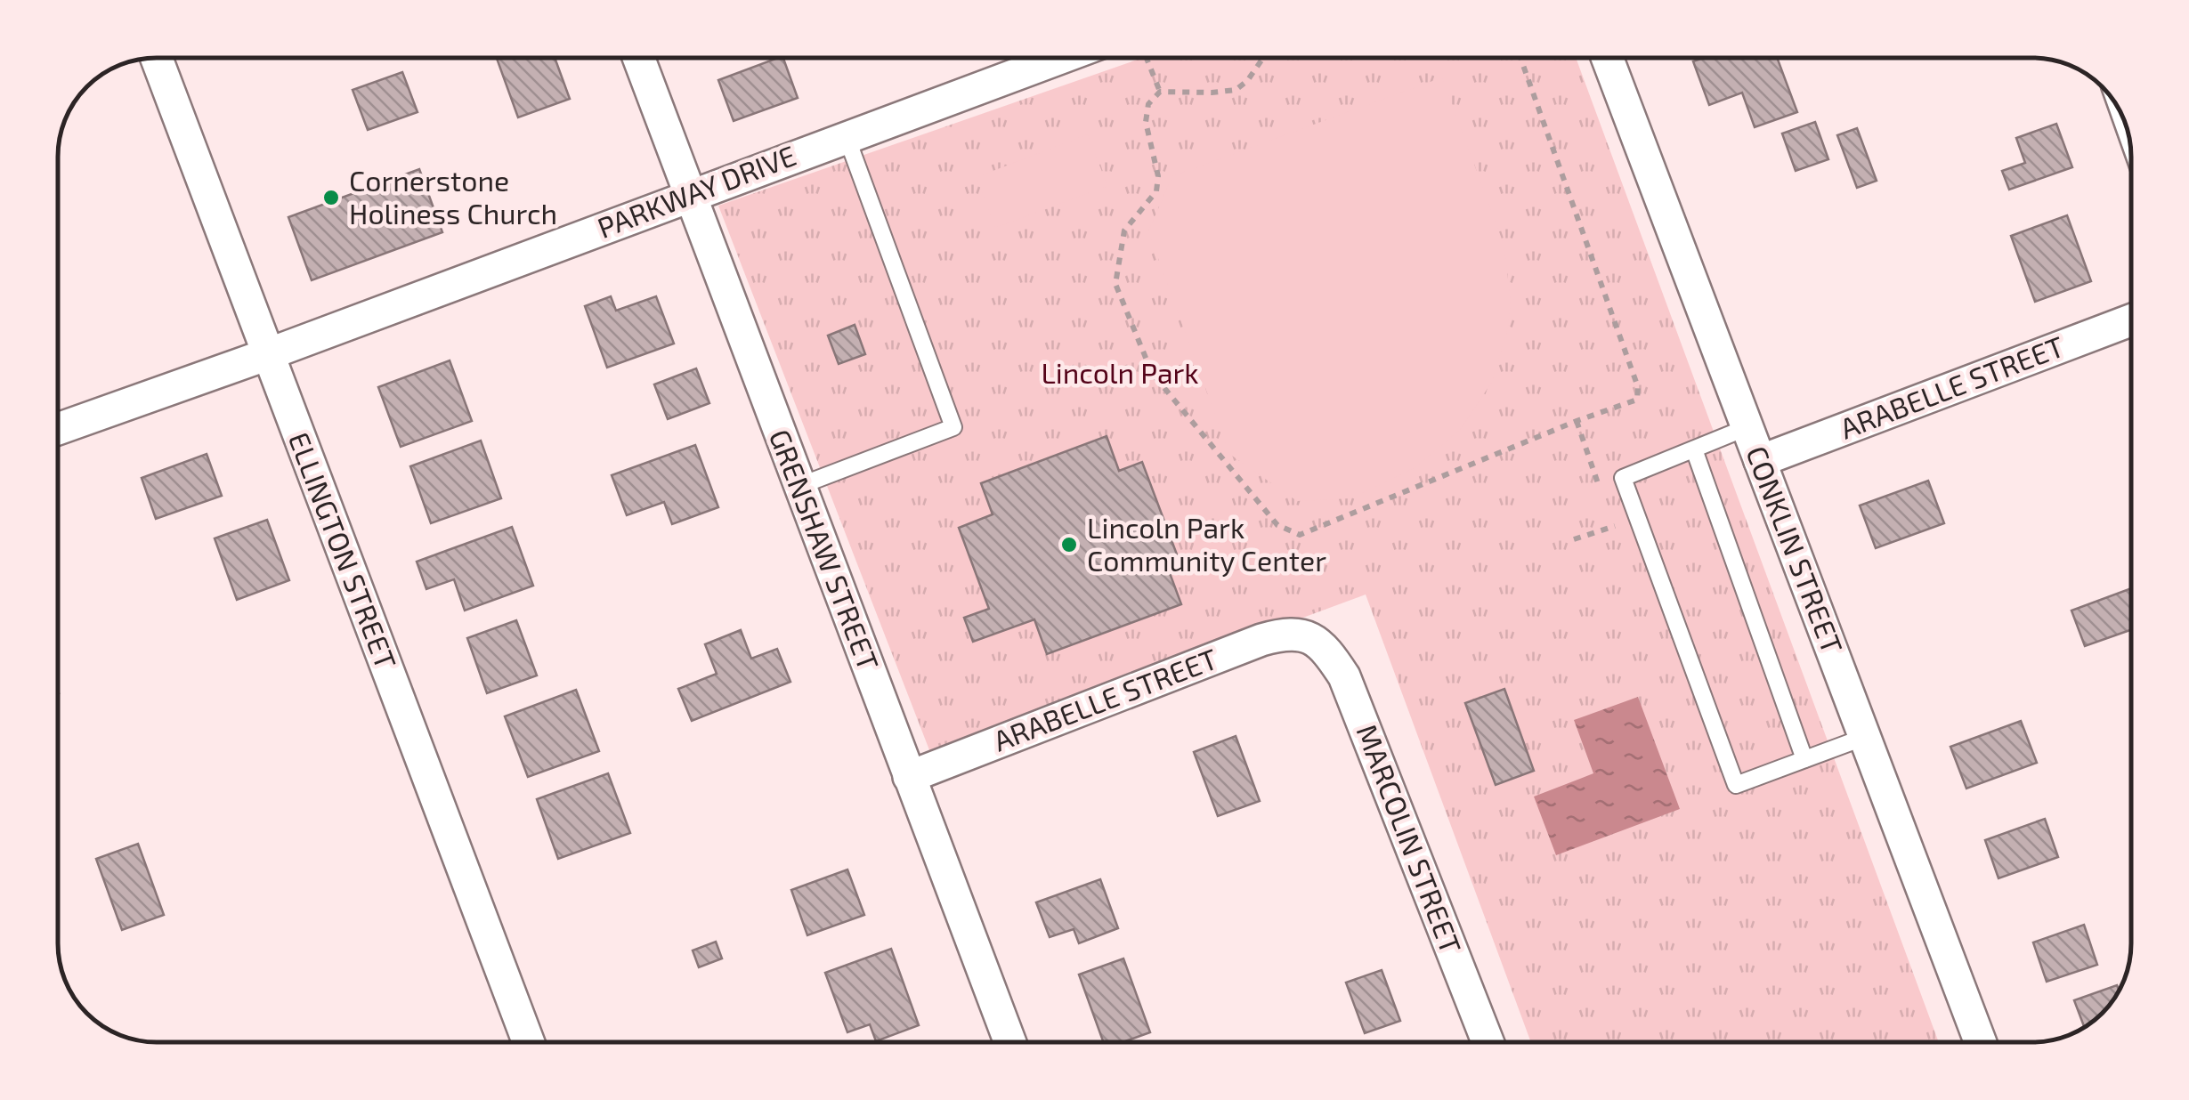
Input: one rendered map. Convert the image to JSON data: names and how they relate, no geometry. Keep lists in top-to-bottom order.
{
  "streets": {
    "street": [
      "PARKWAY DRIVE",
      "ARABELLE STREET",
      "GRENSHAW STREET",
      "CONKLIN STREET",
      "ELLINGTON STREET",
      "MARCOLIN STREET"
    ]
  },
  "crossings": [
    ["PARKWAY DRIVE", "GRENSHAW STREET"],
    ["PARKWAY DRIVE", "ELLINGTON STREET"],
    ["ARABELLE STREET", "GRENSHAW STREET"],
    ["ARABELLE STREET", "CONKLIN STREET"],
    ["ARABELLE STREET", "MARCOLIN STREET"]
  ],
  "parks": ["Lincoln Park"],
  "places": ["Cornerstone Holiness Church", "Lincoln Park Community Center"]
}
